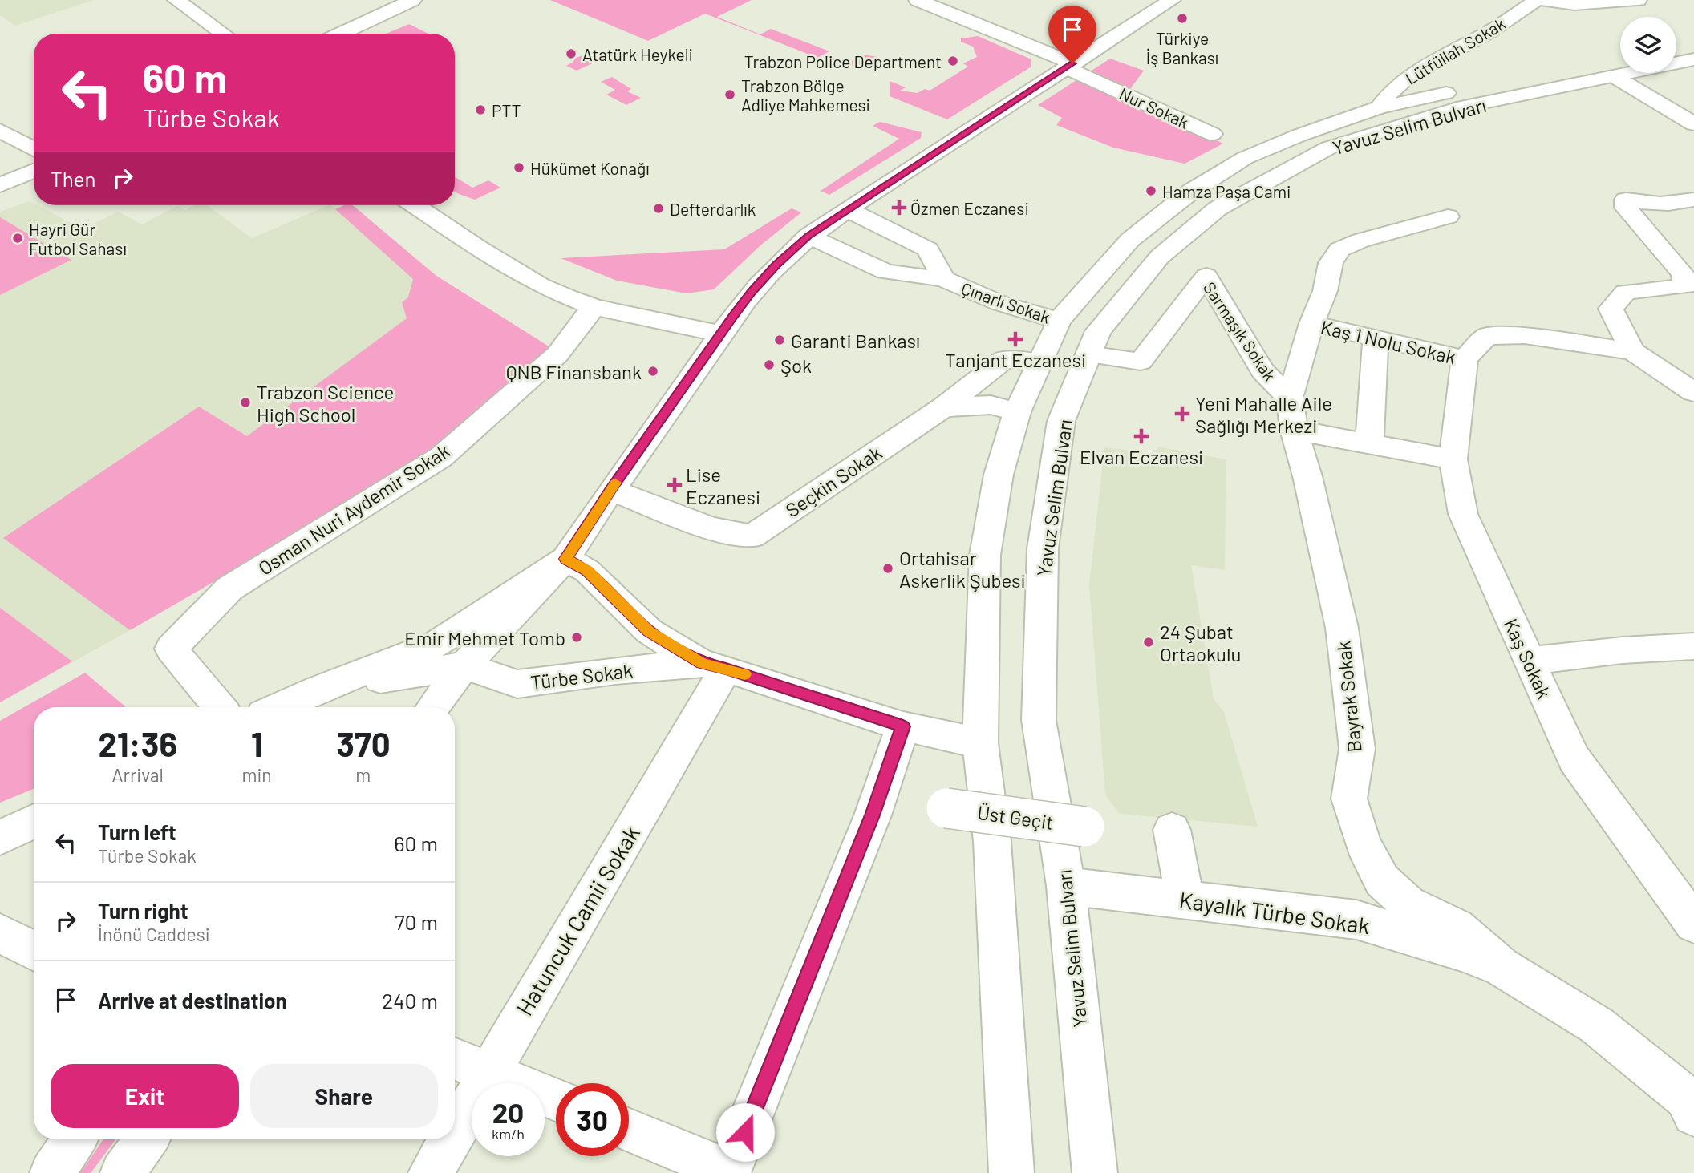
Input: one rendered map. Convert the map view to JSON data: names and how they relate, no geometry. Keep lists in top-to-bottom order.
{
  "streets": {
    "street": [
      "Lütfüllah Sokak",
      "Nur Sokak",
      "Yavuz Selim Bulvarı",
      "Çınarlı Sokak",
      "Sarmaşık Sokak",
      "Kaş 1 Nolu Sokak",
      "Seçkin Sokak",
      "Osman Nuri Aydemir Sokak",
      "Kaş Sokak",
      "Türbe Sokak",
      "Bayrak Sokak",
      "Üst Geçit",
      "Kayalık Türbe Sokak",
      "Hatuncuk Camii Sokak"
    ]
  },
  "crossings": [
    ["Lütfüllah Sokak", "Yavuz Selim Bulvarı"],
    ["Yavuz Selim Bulvarı", "Çınarlı Sokak"],
    ["Yavuz Selim Bulvarı", "Sarmaşık Sokak"],
    ["Yavuz Selim Bulvarı", "Türbe Sokak"],
    ["Yavuz Selim Bulvarı", "Üst Geçit"],
    ["Yavuz Selim Bulvarı", "Kayalık Türbe Sokak"],
    ["Sarmaşık Sokak", "Kaş 1 Nolu Sokak"],
    ["Sarmaşık Sokak", "Bayrak Sokak"],
    ["Kaş 1 Nolu Sokak", "Kaş Sokak"],
    ["Türbe Sokak", "Hatuncuk Camii Sokak"],
    ["Bayrak Sokak", "Kayalık Türbe Sokak"]
  ],
  "places": {
    "other": [
      "Türkiye İş Bankası",
      "Atatürk Heykeli",
      "Trabzon Police Department",
      "Trabzon Bölge Adliye Mahkemesi",
      "PTT",
      "Hükümet Konağı",
      "Hamza Paşa Cami",
      "Defterdarlık",
      "Hayri Gür Futbol Sahası",
      "Garanti Bankası",
      "Şok",
      "QNB Finansbank",
      "Trabzon Science High School",
      "Ortahisar Askerlik Şubesi",
      "Emir Mehmet Tomb",
      "24 Şubat Ortaokulu"
    ],
    "health": [
      "Özmen Eczanesi",
      "Tanjant Eczanesi",
      "Yeni Mahalle Aile Sağlığı Merkezi",
      "Elvan Eczanesi",
      "Lise Eczanesi"
    ]
  },
  "page": {
    "turn": ["60 m", "Türbe Sokak"],
    "then": "Then",
    "eta": [
      "21:36",
      "Arrival",
      "1",
      "min",
      "370",
      "m"
    ],
    "list": [
      {
        "name": "Turn left",
        "note": "Türbe Sokak",
        "value": "60 m"
      },
      {
        "name": "Turn right",
        "note": "İnönü Caddesi",
        "value": "70 m"
      },
      {
        "name": "Arrive at destination",
        "value": "240 m"
      }
    ],
    "buttons": ["Exit", "Share"],
    "speed": "20 km/h",
    "limit": "30"
  }
}
